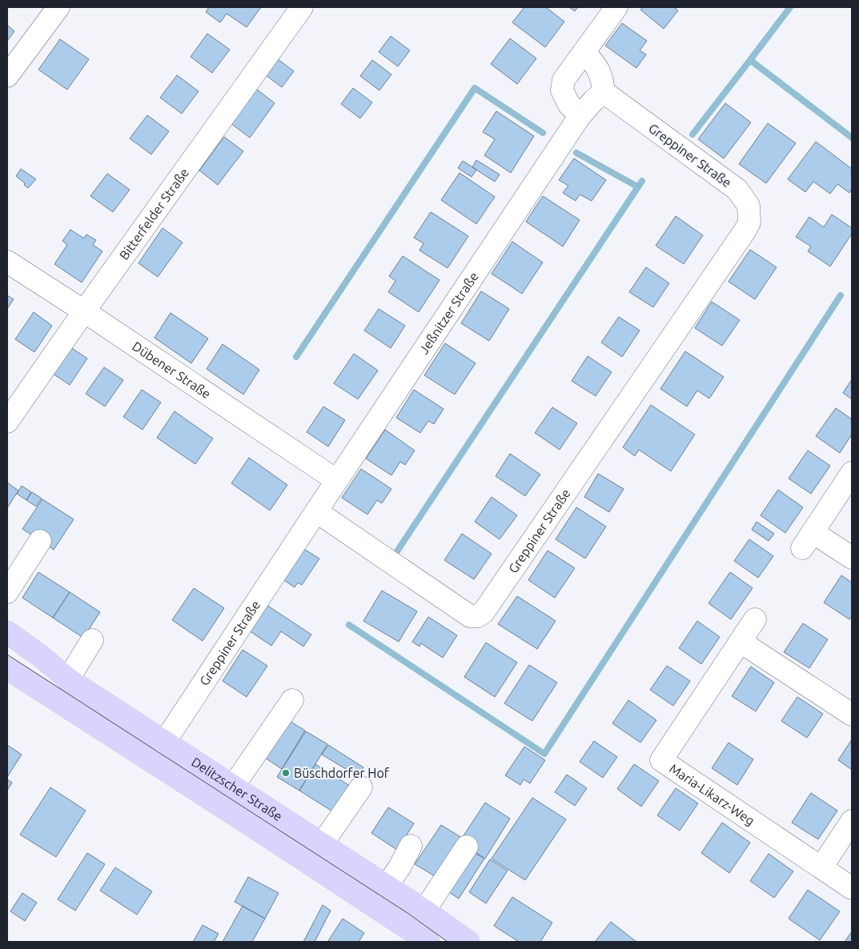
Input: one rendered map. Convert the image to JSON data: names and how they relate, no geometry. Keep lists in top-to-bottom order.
{
  "streets": {
    "main road": ["Delitzscher Straße"],
    "street": [
      "Greppiner Straße",
      "Bitterfelder Straße",
      "Jeßnitzer Straße",
      "Dübener Straße",
      "Maria-Likarz-Weg"
    ]
  },
  "crossings": [
    ["Greppiner Straße", "Jeßnitzer Straße"],
    ["Greppiner Straße", "Delitzscher Straße"],
    ["Bitterfelder Straße", "Dübener Straße"],
    ["Jeßnitzer Straße", "Dübener Straße"]
  ],
  "places": ["Büschdorfer Hof"]
}
